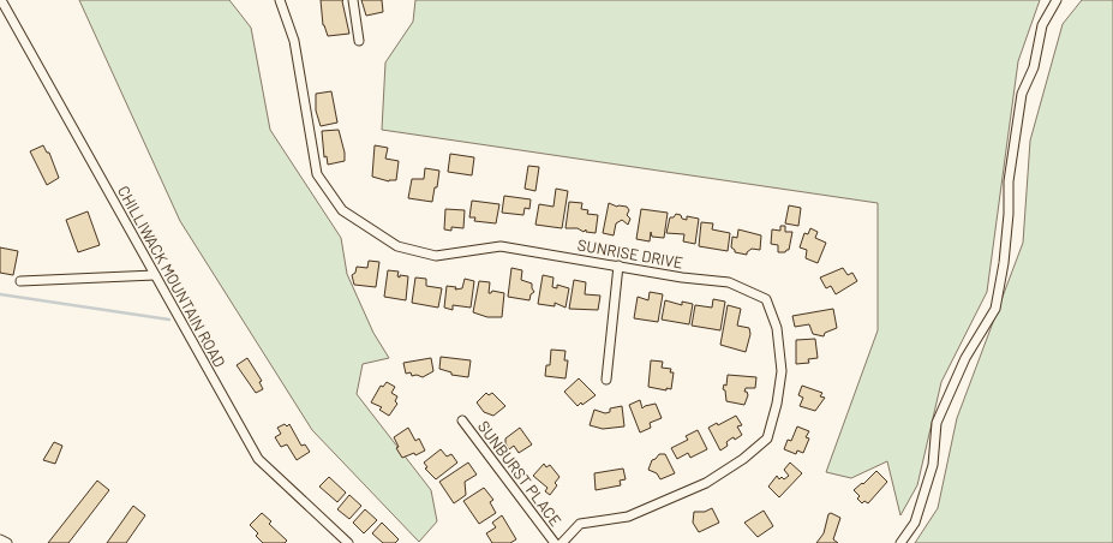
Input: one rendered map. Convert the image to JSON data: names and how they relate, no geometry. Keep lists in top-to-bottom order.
{
  "streets": {
    "street": ["SUNRISE DRIVE", "CHILLIWACK MOUNTAIN ROAD", "SUNBURST PLACE"]
  }
}
